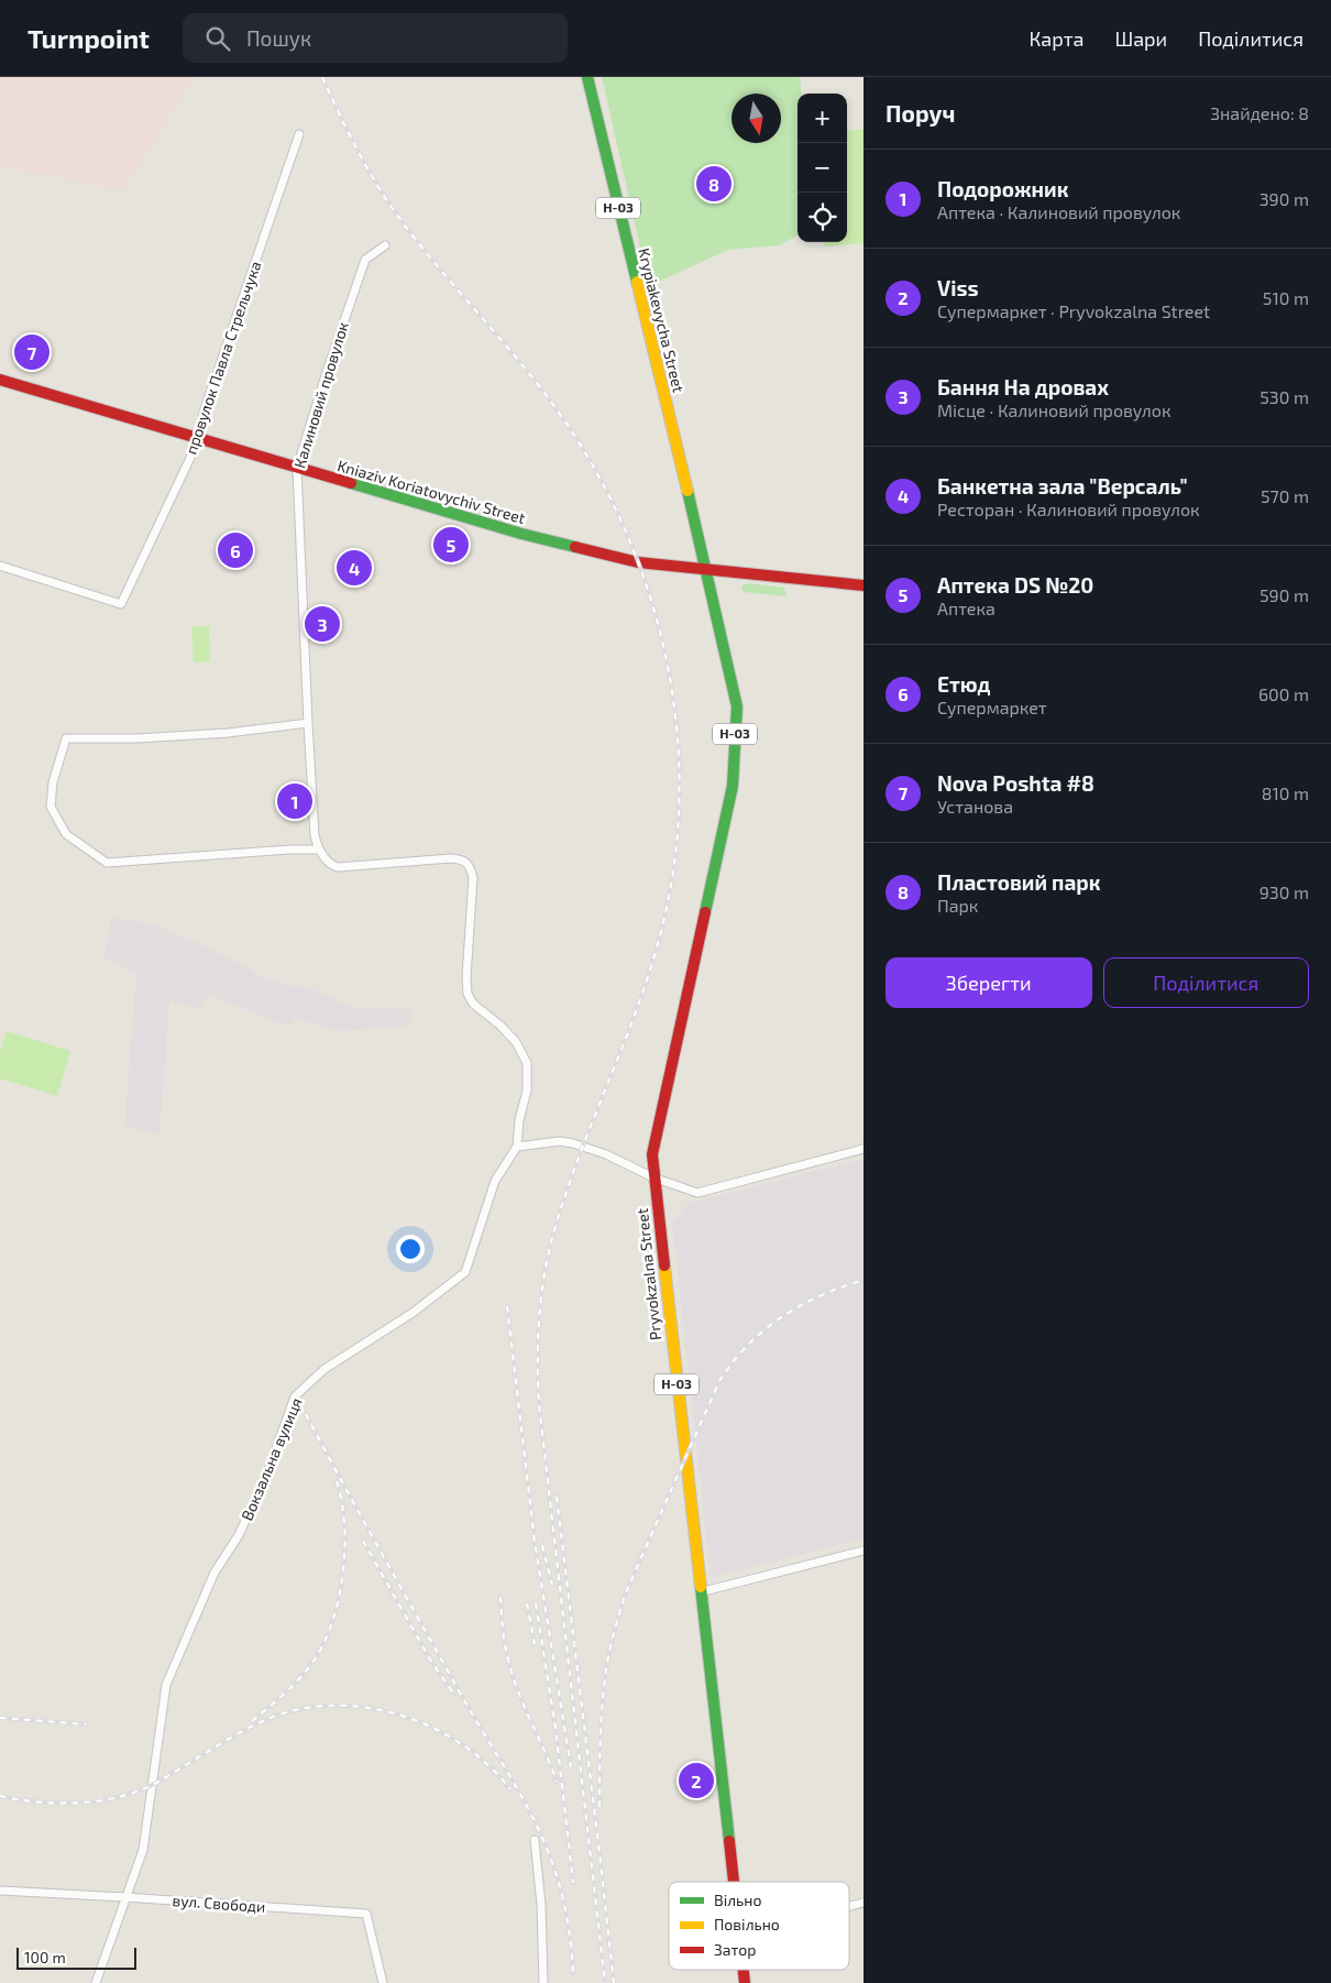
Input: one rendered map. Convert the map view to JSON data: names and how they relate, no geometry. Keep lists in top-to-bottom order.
{
  "streets": {
    "main road": [
      "Н-03",
      "Krypiakevycha Street",
      "Kniaziv Koriatovychiv Street",
      "Pryvokzalna Street"
    ],
    "street": [
      "провулок Павла Стрельчука",
      "Калиновий провулок",
      "Вокзальна вулиця",
      "вул. Свободи"
    ]
  },
  "crossings": [
    ["Krypiakevycha Street", "Kniaziv Koriatovychiv Street"],
    ["Krypiakevycha Street", "Pryvokzalna Street"],
    ["провулок Павла Стрельчука", "Kniaziv Koriatovychiv Street"],
    ["Калиновий провулок", "Kniaziv Koriatovychiv Street"],
    ["Kniaziv Koriatovychiv Street", "Pryvokzalna Street"],
    ["Вокзальна вулиця", "вул. Свободи"]
  ],
  "legend": ["Вільно", "Повільно", "Затор"],
  "scale_bar": "100 m",
  "north": "bottom",
  "page": {
    "header": "Turnpoint",
    "search": "Пошук",
    "nav": ["Карта", "Шари", "Поділитися"],
    "heading": ["Поруч", "Знайдено: 8"],
    "map_buttons": ["+", "−"],
    "list": [
      {
        "mark": "1",
        "name": "Подорожник",
        "note": "Аптека · Калиновий провулок",
        "value": "390 m"
      },
      {
        "mark": "2",
        "name": "Viss",
        "note": "Супермаркет · Pryvokzalna Street",
        "value": "510 m"
      },
      {
        "mark": "3",
        "name": "Бання На дровах",
        "note": "Місце · Калиновий провулок",
        "value": "530 m"
      },
      {
        "mark": "4",
        "name": "Банкетна зала \"Версаль\"",
        "note": "Ресторан · Калиновий провулок",
        "value": "570 m"
      },
      {
        "mark": "5",
        "name": "Аптека DS №20",
        "note": "Аптека",
        "value": "590 m"
      },
      {
        "mark": "6",
        "name": "Етюд",
        "note": "Супермаркет",
        "value": "600 m"
      },
      {
        "mark": "7",
        "name": "Nova Poshta #8",
        "note": "Установа",
        "value": "810 m"
      },
      {
        "mark": "8",
        "name": "Пластовий парк",
        "note": "Парк",
        "value": "930 m"
      }
    ],
    "pins": [
      "8",
      "7",
      "5",
      "6",
      "4",
      "3",
      "1",
      "2"
    ],
    "buttons": ["Зберегти", "Поділитися"],
    "scale": "100 m"
  }
}
